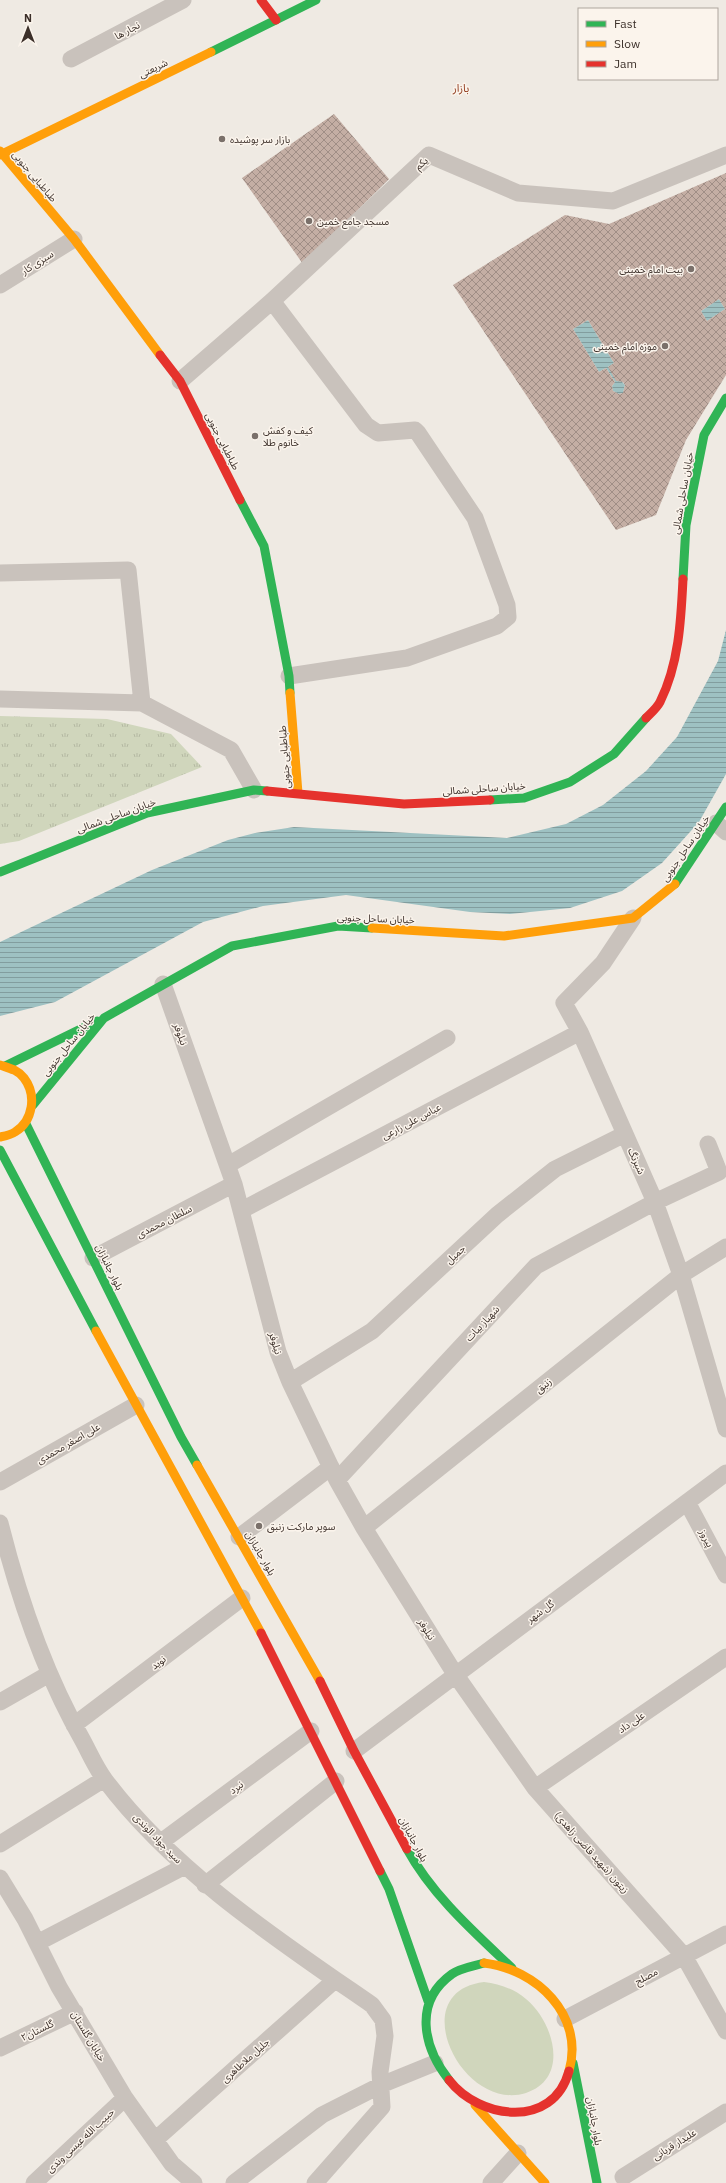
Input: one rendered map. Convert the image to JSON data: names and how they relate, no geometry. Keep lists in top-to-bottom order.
{
  "streets": {
    "main road": [
      "شریعتی",
      "طباطبایی جنوبی",
      "خیابان ساحلی شمالی",
      "خیابان ساحل جنوبی",
      "بلوار جانبازان"
    ],
    "street": [
      "نجار ها",
      "یکم",
      "سبزی کار",
      "نیلوفر",
      "عباس علی زارعی",
      "شبرنگ",
      "سلطان محمدی",
      "جمیل",
      "شهباز بیات",
      "زنبق",
      "علی اصغر محمدی",
      "پیروز",
      "گل شهر",
      "نوید",
      "علی داد",
      "نبرد",
      "سید جواد الوندی",
      "زیتون (شهید قاضی زاهدی)",
      "مصلح",
      "گلستان۲",
      "خیابان گلستان",
      "جلیل ملاطاهری",
      "حبیب الله عیسی وندی",
      "علیدار قربانی"
    ]
  },
  "crossings": [
    ["شریعتی", "طباطبایی جنوبی"],
    ["یکم", "طباطبایی جنوبی"],
    ["طباطبایی جنوبی", "سبزی کار"],
    ["طباطبایی جنوبی", "خیابان ساحلی شمالی"],
    ["خیابان ساحل جنوبی", "نیلوفر"],
    ["خیابان ساحل جنوبی", "شبرنگ"],
    ["نیلوفر", "عباس علی زارعی"],
    ["نیلوفر", "سلطان محمدی"],
    ["نیلوفر", "جمیل"],
    ["نیلوفر", "شهباز بیات"],
    ["نیلوفر", "زنبق"],
    ["نیلوفر", "گل شهر"],
    ["نیلوفر", "زیتون (شهید قاضی زاهدی)"],
    ["عباس علی زارعی", "شبرنگ"],
    ["شبرنگ", "جمیل"],
    ["شبرنگ", "شهباز بیات"],
    ["شبرنگ", "زنبق"],
    ["سلطان محمدی", "بلوار جانبازان"],
    ["بلوار جانبازان", "شهباز بیات"],
    ["بلوار جانبازان", "گل شهر"],
    ["پیروز", "گل شهر"],
    ["گل شهر", "زیتون (شهید قاضی زاهدی)"],
    ["نوید", "سید جواد الوندی"],
    ["علی داد", "زیتون (شهید قاضی زاهدی)"],
    ["نبرد", "سید جواد الوندی"],
    ["سید جواد الوندی", "جلیل ملاطاهری"],
    ["زیتون (شهید قاضی زاهدی)", "مصلح"],
    ["گلستان۲", "خیابان گلستان"],
    ["خیابان گلستان", "جلیل ملاطاهری"],
    ["خیابان گلستان", "حبیب الله عیسی وندی"]
  ],
  "districts": ["بازار"],
  "places": [
    "بازار سر پوشیده",
    "مسجد جامع خمین",
    "بیت امام خمینی",
    "موزه امام خمینی",
    "کیف و کفش خانوم طلا",
    "سوپر مارکت زنبق"
  ],
  "legend": ["Fast", "Slow", "Jam"],
  "north": "top"
}
